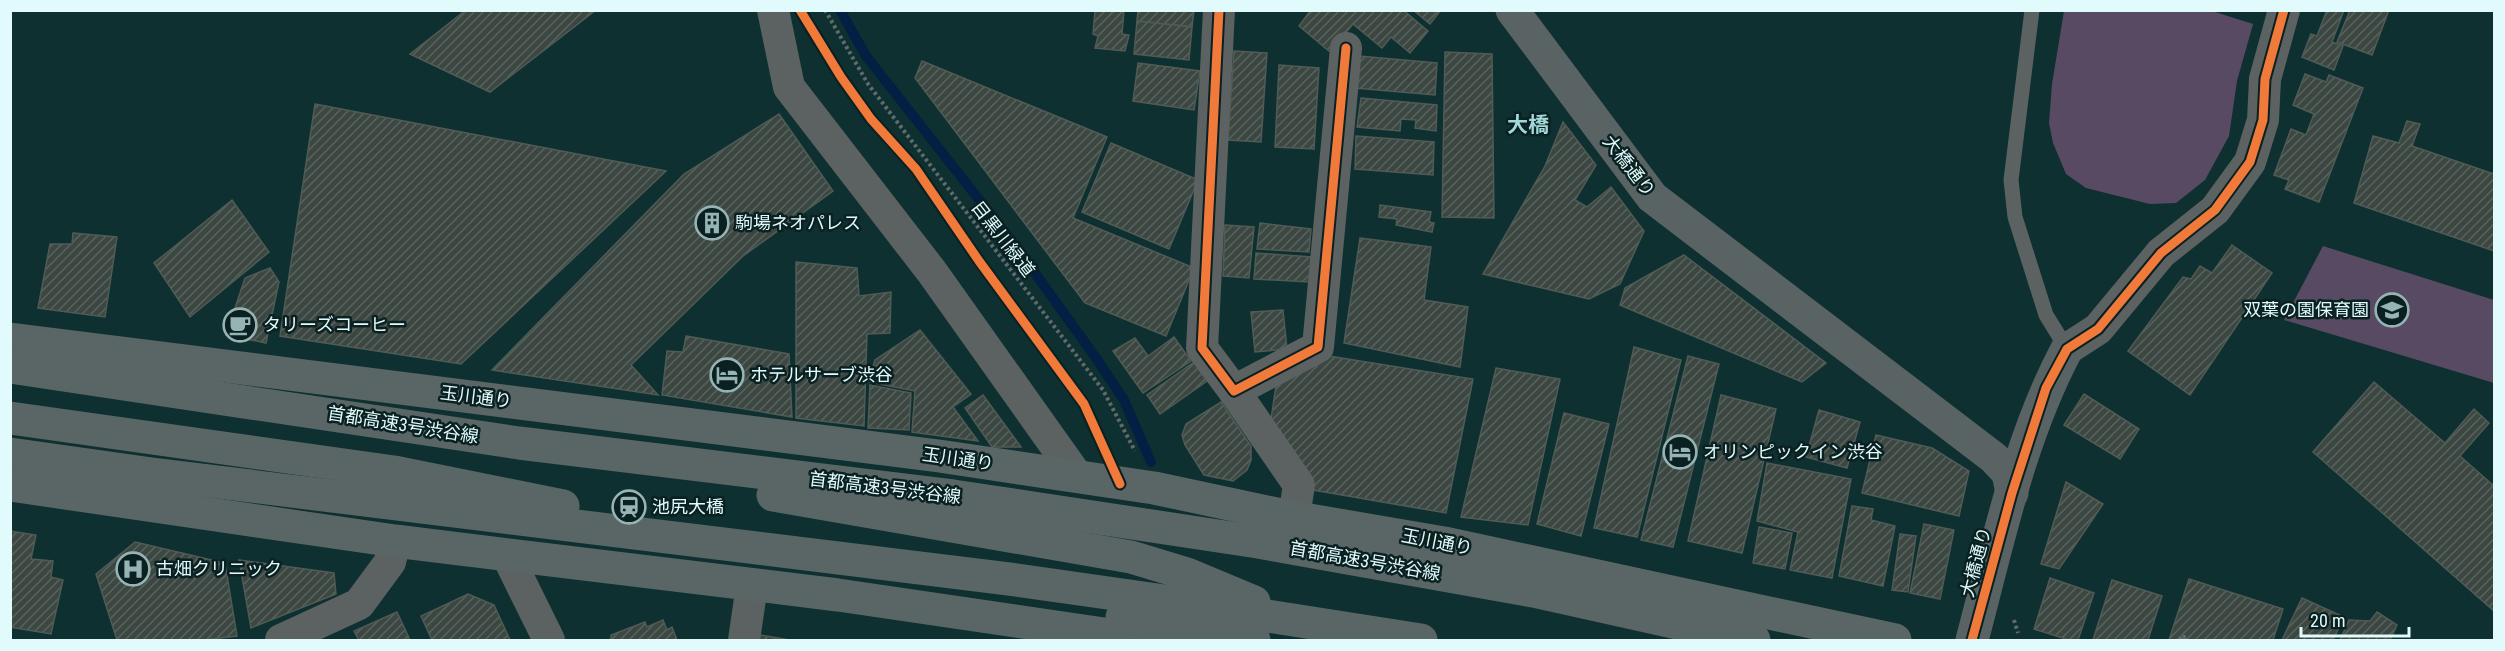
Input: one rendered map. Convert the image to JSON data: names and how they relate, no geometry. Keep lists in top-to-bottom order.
{
  "streets": {
    "highway": ["玉川通り", "首都高速3号渋谷線"],
    "street": ["大橋通り"],
    "path": ["目黒川緑道"]
  },
  "crossings": [
    ["目黒川緑道", "玉川通り"]
  ],
  "districts": ["大橋"],
  "places": {
    "building": ["駒場ネオパレス"],
    "school or university": ["双葉の園保育園"],
    "cafe": ["タリーズコーヒー"],
    "hotel": ["ホテルサーブ渋谷", "オリンピックイン渋谷"],
    "station": ["池尻大橋"],
    "hospital": ["古畑クリニック"]
  },
  "scale_bar": "20 m"
}
